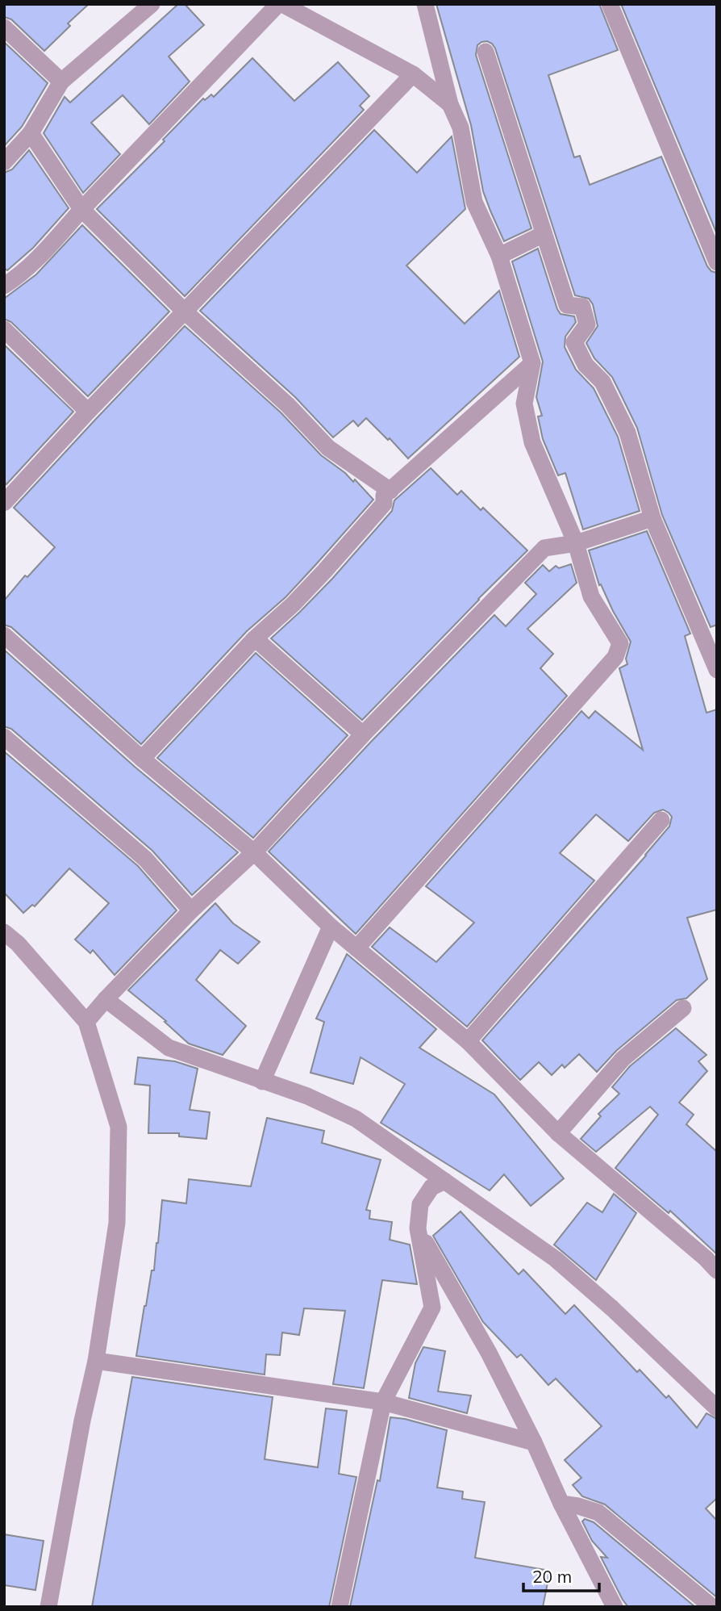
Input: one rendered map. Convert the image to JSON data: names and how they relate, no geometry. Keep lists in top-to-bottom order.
{
  "scale_bar": "20 m"
}
